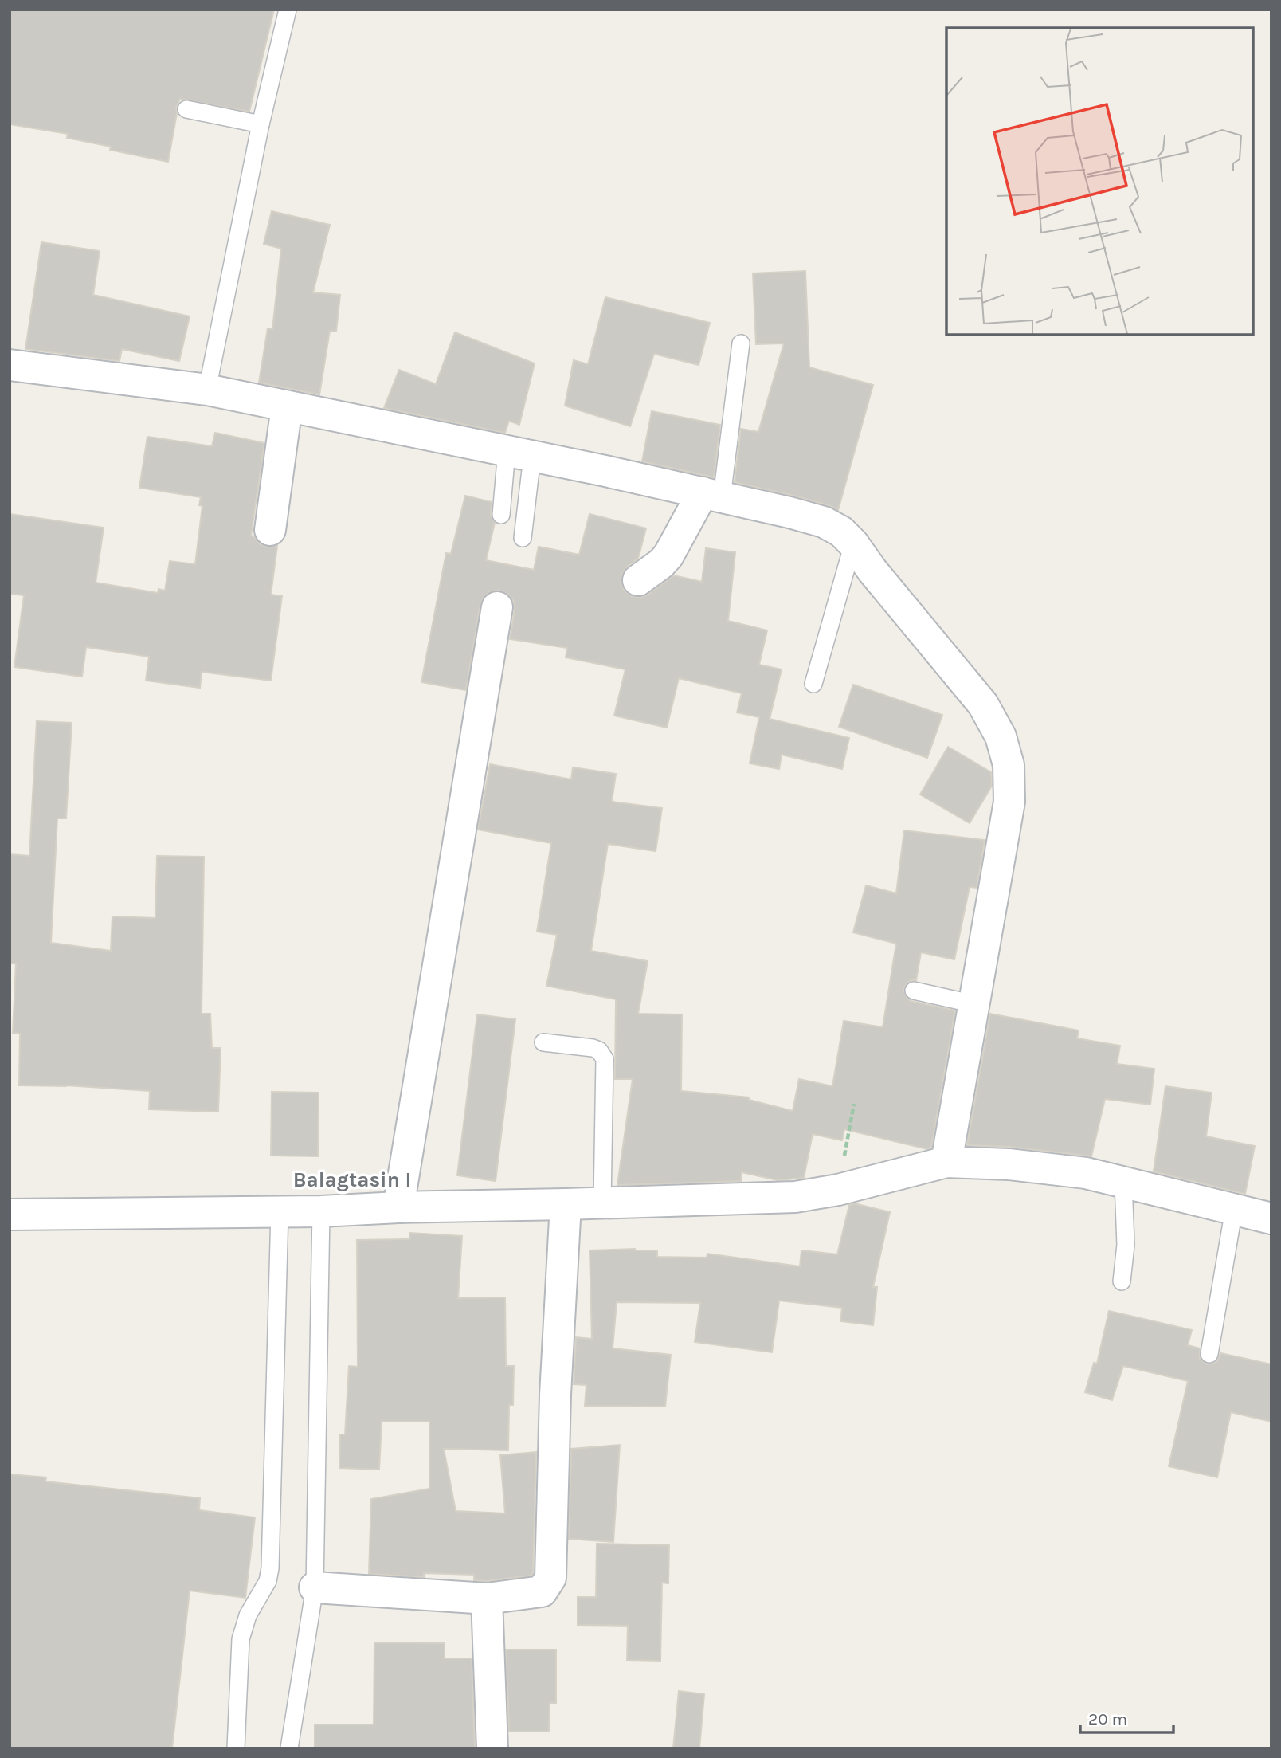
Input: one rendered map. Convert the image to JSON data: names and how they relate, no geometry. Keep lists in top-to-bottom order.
{
  "districts": ["Balagtasin I"],
  "scale_bar": "20 m"
}
